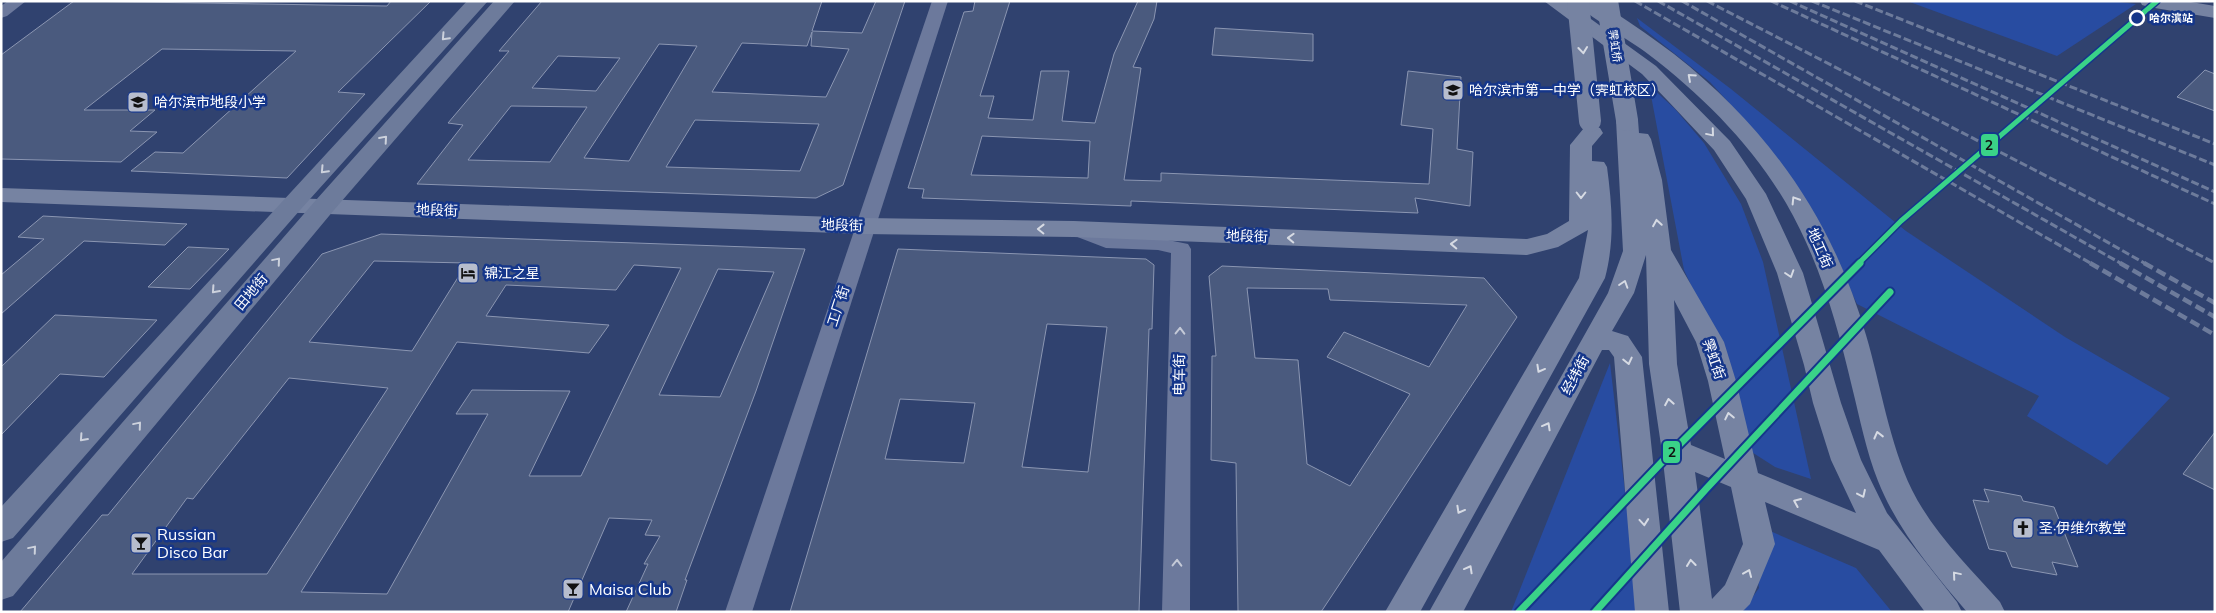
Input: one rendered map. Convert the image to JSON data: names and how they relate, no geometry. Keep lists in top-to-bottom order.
{
  "streets": {
    "highway": ["田地街"],
    "main road": [
      "霁虹桥",
      "地段街",
      "地工街",
      "霁虹街",
      "经纬街"
    ],
    "street": ["工厂街", "电车街"]
  },
  "crossings": [
    ["霁虹桥", "霁虹街"],
    ["霁虹桥", "经纬街"],
    ["地段街", "田地街"],
    ["地段街", "工厂街"],
    ["地段街", "电车街"],
    ["霁虹街", "经纬街"]
  ],
  "one_way": ["地段街", "电车街"],
  "places": {
    "other": ["哈尔滨站"],
    "school or university": ["哈尔滨市第一中学（霁虹校区）", "哈尔滨市地段小学"],
    "hotel": ["锦江之星"],
    "church": ["圣·伊维尔教堂"],
    "bar": ["Russian Disco Bar", "Maisa Club"]
  },
  "lines": ["transit line 2"]
}
